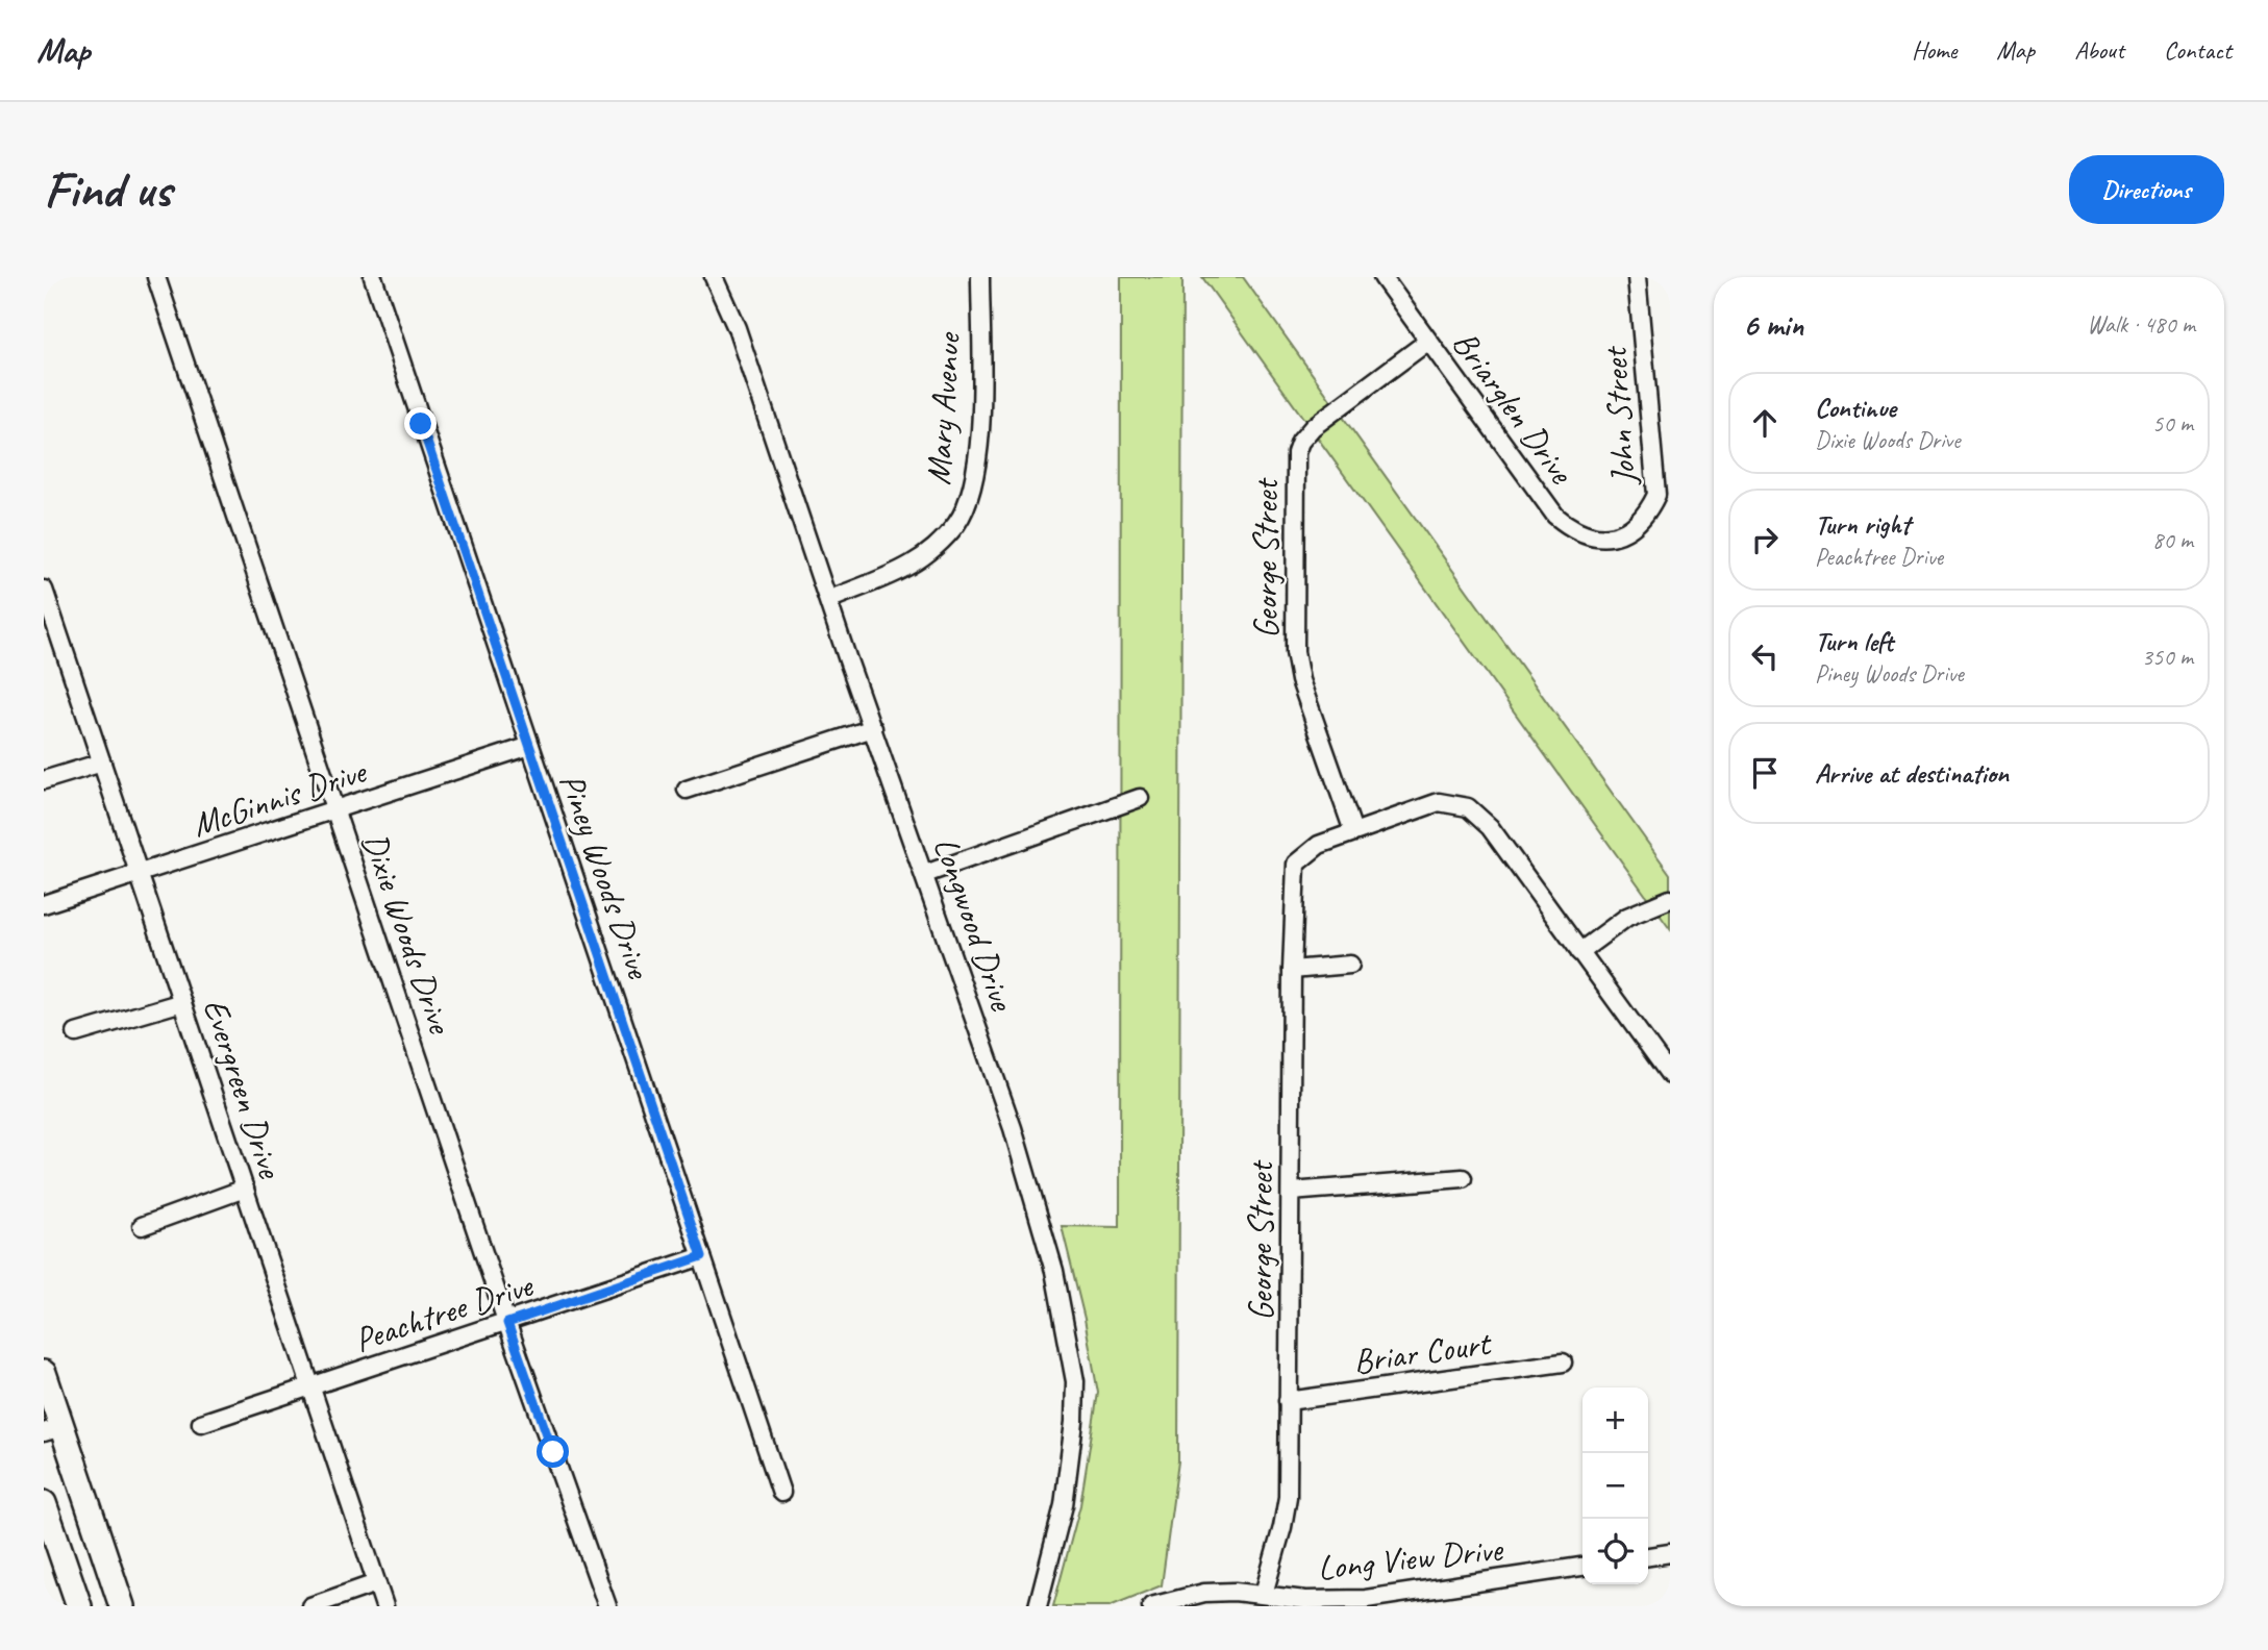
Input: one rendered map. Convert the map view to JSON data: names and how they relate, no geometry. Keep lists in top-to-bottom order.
{
  "streets": {
    "street": [
      "Briarglen Drive",
      "Mary Avenue",
      "John Street",
      "George Street",
      "McGinnis Drive",
      "Piney Woods Drive",
      "Longwood Drive",
      "Dixie Woods Drive",
      "Evergreen Drive",
      "Peachtree Drive",
      "Briar Court",
      "Long View Drive"
    ]
  },
  "crossings": [
    ["Briarglen Drive", "John Street"],
    ["Briarglen Drive", "George Street"],
    ["Mary Avenue", "Longwood Drive"],
    ["George Street", "Briar Court"],
    ["George Street", "Long View Drive"],
    ["McGinnis Drive", "Piney Woods Drive"],
    ["McGinnis Drive", "Dixie Woods Drive"],
    ["McGinnis Drive", "Evergreen Drive"],
    ["Piney Woods Drive", "Peachtree Drive"],
    ["Dixie Woods Drive", "Peachtree Drive"],
    ["Evergreen Drive", "Peachtree Drive"]
  ],
  "page": {
    "header": "Map",
    "nav": [
      "Home",
      "Map",
      "About",
      "Contact"
    ],
    "buttons": "Directions",
    "title": "Find us",
    "heading": ["6 min", "Walk · 480 m"],
    "list": [
      ["Continue", "Dixie Woods Drive", "50 m"],
      ["Turn right", "Peachtree Drive", "80 m"],
      ["Turn left", "Piney Woods Drive", "350 m"],
      "Arrive at destination"
    ],
    "map_buttons": ["+", "−"]
  }
}
